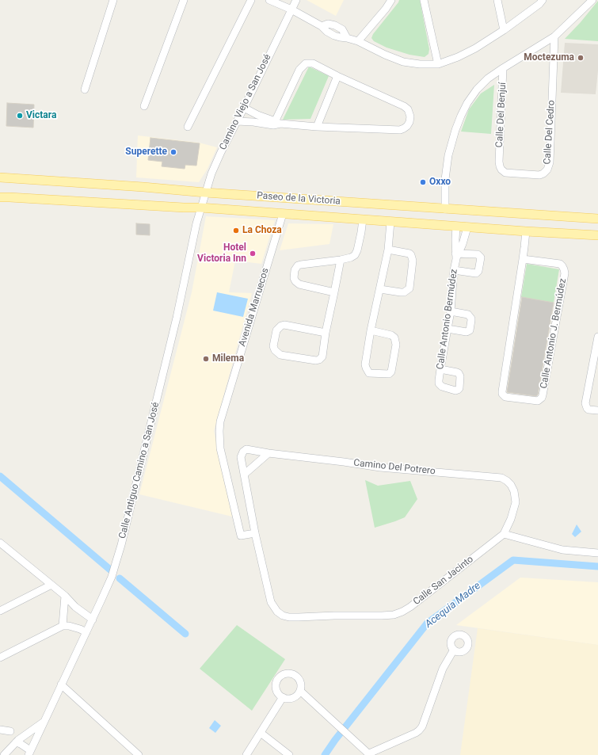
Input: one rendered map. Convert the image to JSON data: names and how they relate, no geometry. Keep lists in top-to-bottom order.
{
  "streets": {
    "main road": ["Paseo de la Victoria"],
    "street": [
      "Camino Viejo a San José",
      "Calle Del Benjuí",
      "Calle Del Cedro",
      "Avenida Marruecos",
      "Calle Antonio Bermúdez",
      "Calle Antonio J. Bermúdez",
      "Camino Del Potrero",
      "Calle Antiguo Camino a San José",
      "Calle San Jacinto"
    ]
  },
  "crossings": [
    ["Camino Viejo a San José", "Paseo de la Victoria"],
    ["Camino Viejo a San José", "Calle Antiguo Camino a San José"],
    ["Calle Del Benjuí", "Calle Del Cedro"],
    ["Paseo de la Victoria", "Avenida Marruecos"],
    ["Paseo de la Victoria", "Calle Antonio Bermúdez"],
    ["Paseo de la Victoria", "Calle Antonio J. Bermúdez"],
    ["Paseo de la Victoria", "Calle Antiguo Camino a San José"],
    ["Avenida Marruecos", "Calle San Jacinto"],
    ["Camino Del Potrero", "Calle San Jacinto"]
  ],
  "water": ["Acequia Madre"],
  "places": [
    "Moctezuma",
    "Victara",
    "Superette",
    "Oxxo",
    "La Choza",
    "Hotel Victoria Inn",
    "Milema"
  ]
}
